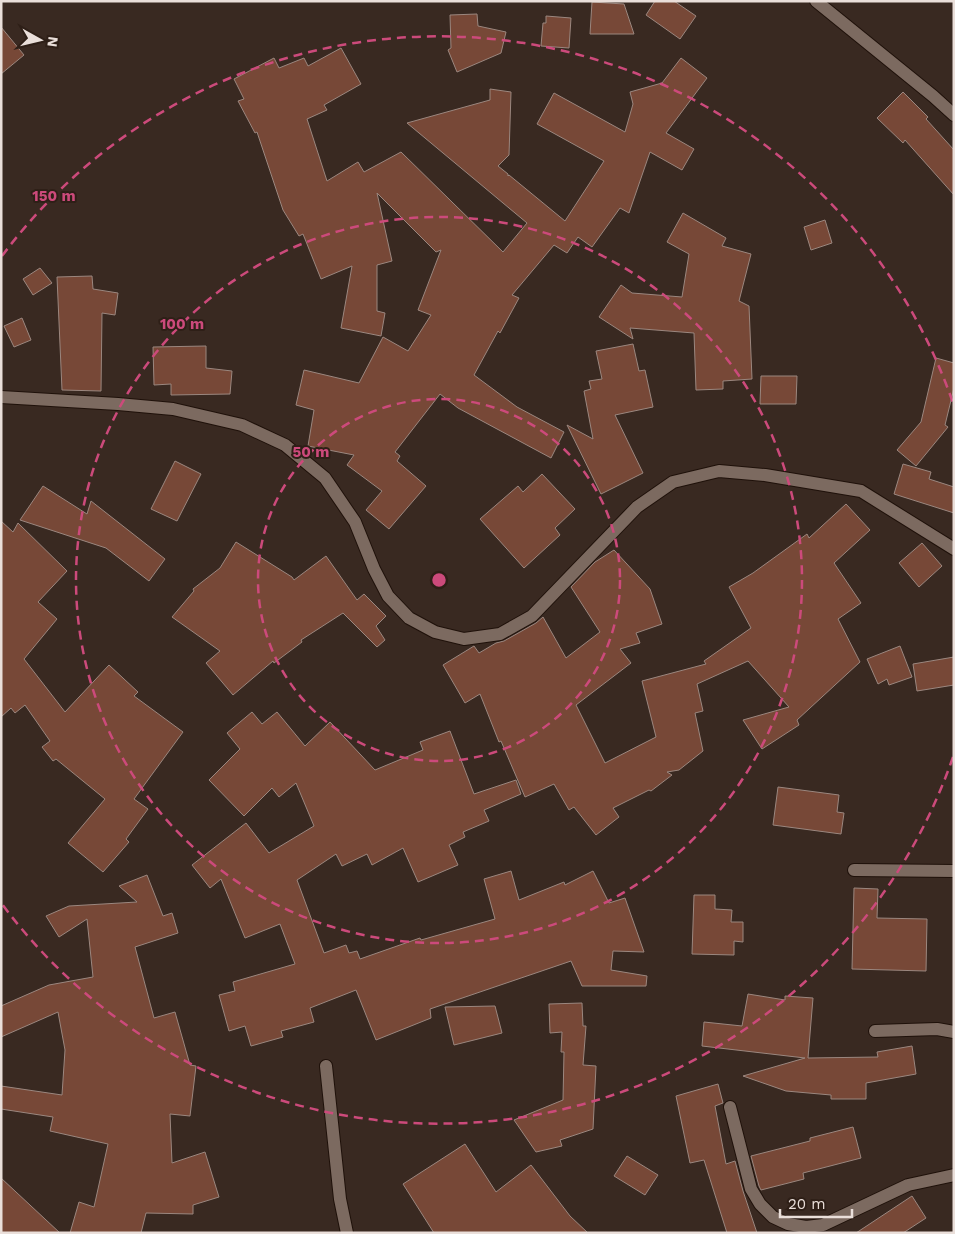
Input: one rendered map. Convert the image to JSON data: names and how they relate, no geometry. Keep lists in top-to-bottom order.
{
  "scale_bar": "20 m",
  "north": "right",
  "rings": ["150 m", "100 m", "50 m"]
}
